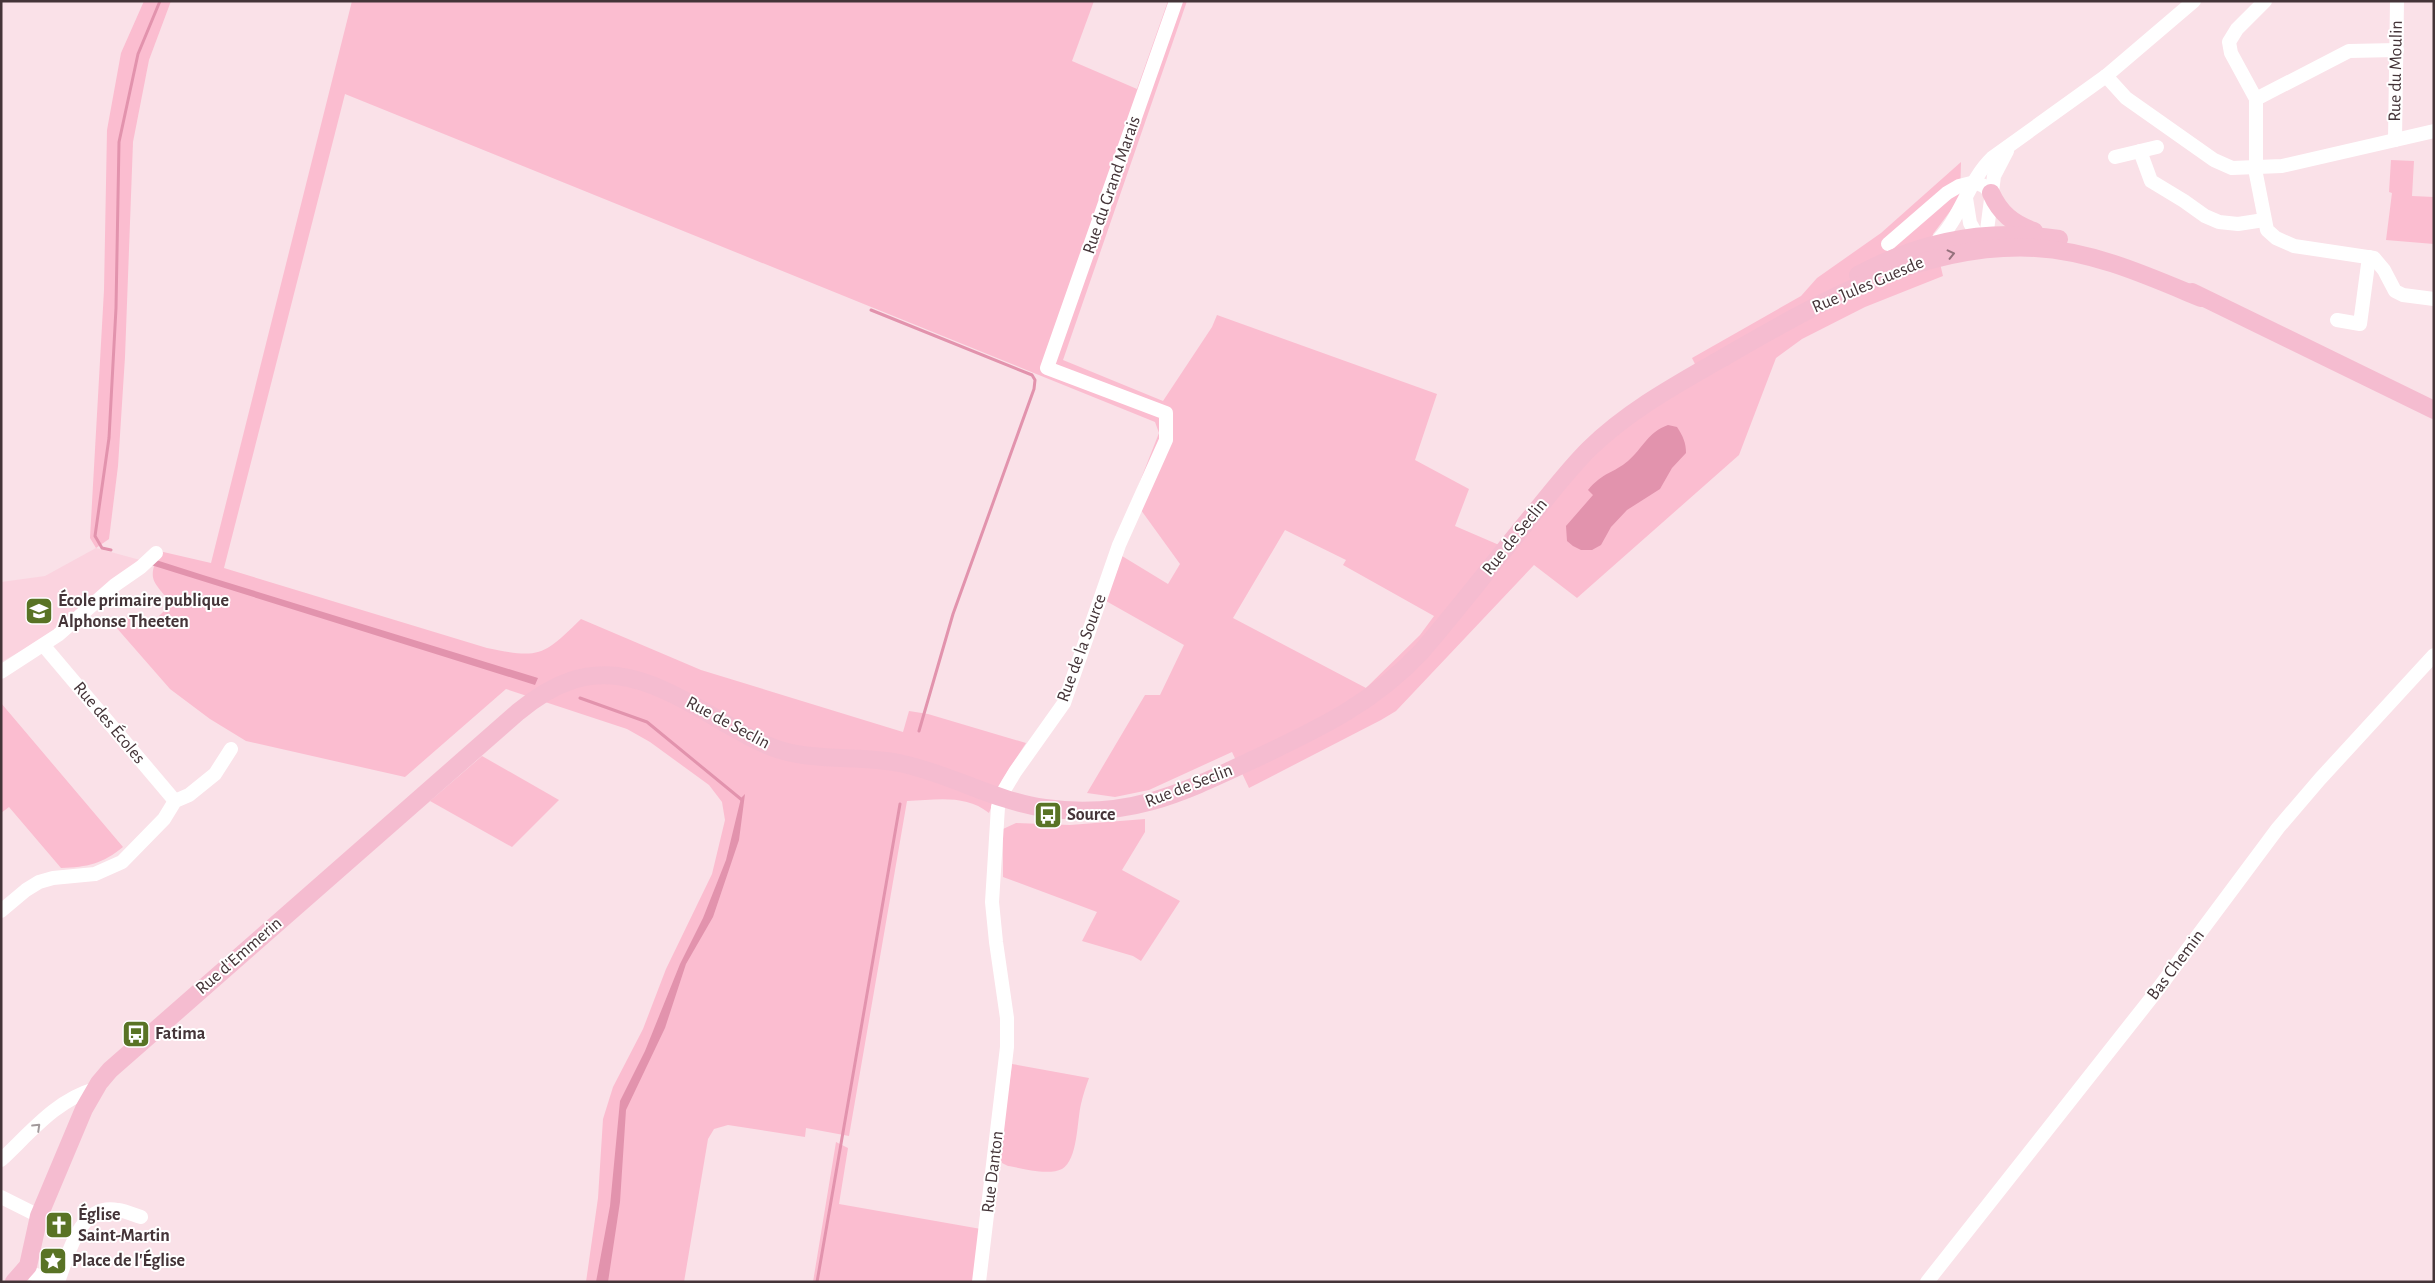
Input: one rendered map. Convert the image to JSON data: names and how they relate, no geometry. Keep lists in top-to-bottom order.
{
  "streets": {
    "main road": ["Rue Jules Guesde", "Rue de Seclin", "Rue d'Emmerin"],
    "street": [
      "Rue du Moulin",
      "Rue du Grand Marais",
      "Rue de la Source",
      "Rue des Écoles",
      "Bas Chemin",
      "Rue Danton"
    ]
  },
  "crossings": [
    ["Rue du Grand Marais", "Rue de la Source"],
    ["Rue Jules Guesde", "Rue de Seclin"],
    ["Rue de Seclin", "Rue de la Source"],
    ["Rue de Seclin", "Rue d'Emmerin"],
    ["Rue de la Source", "Rue Danton"]
  ],
  "places": {
    "school or university": ["École primaire publique Alphonse Theeten"],
    "bus stop": ["Source", "Fatima"],
    "church": ["Église Saint-Martin"],
    "place": ["Place de l'Église"]
  }
}
